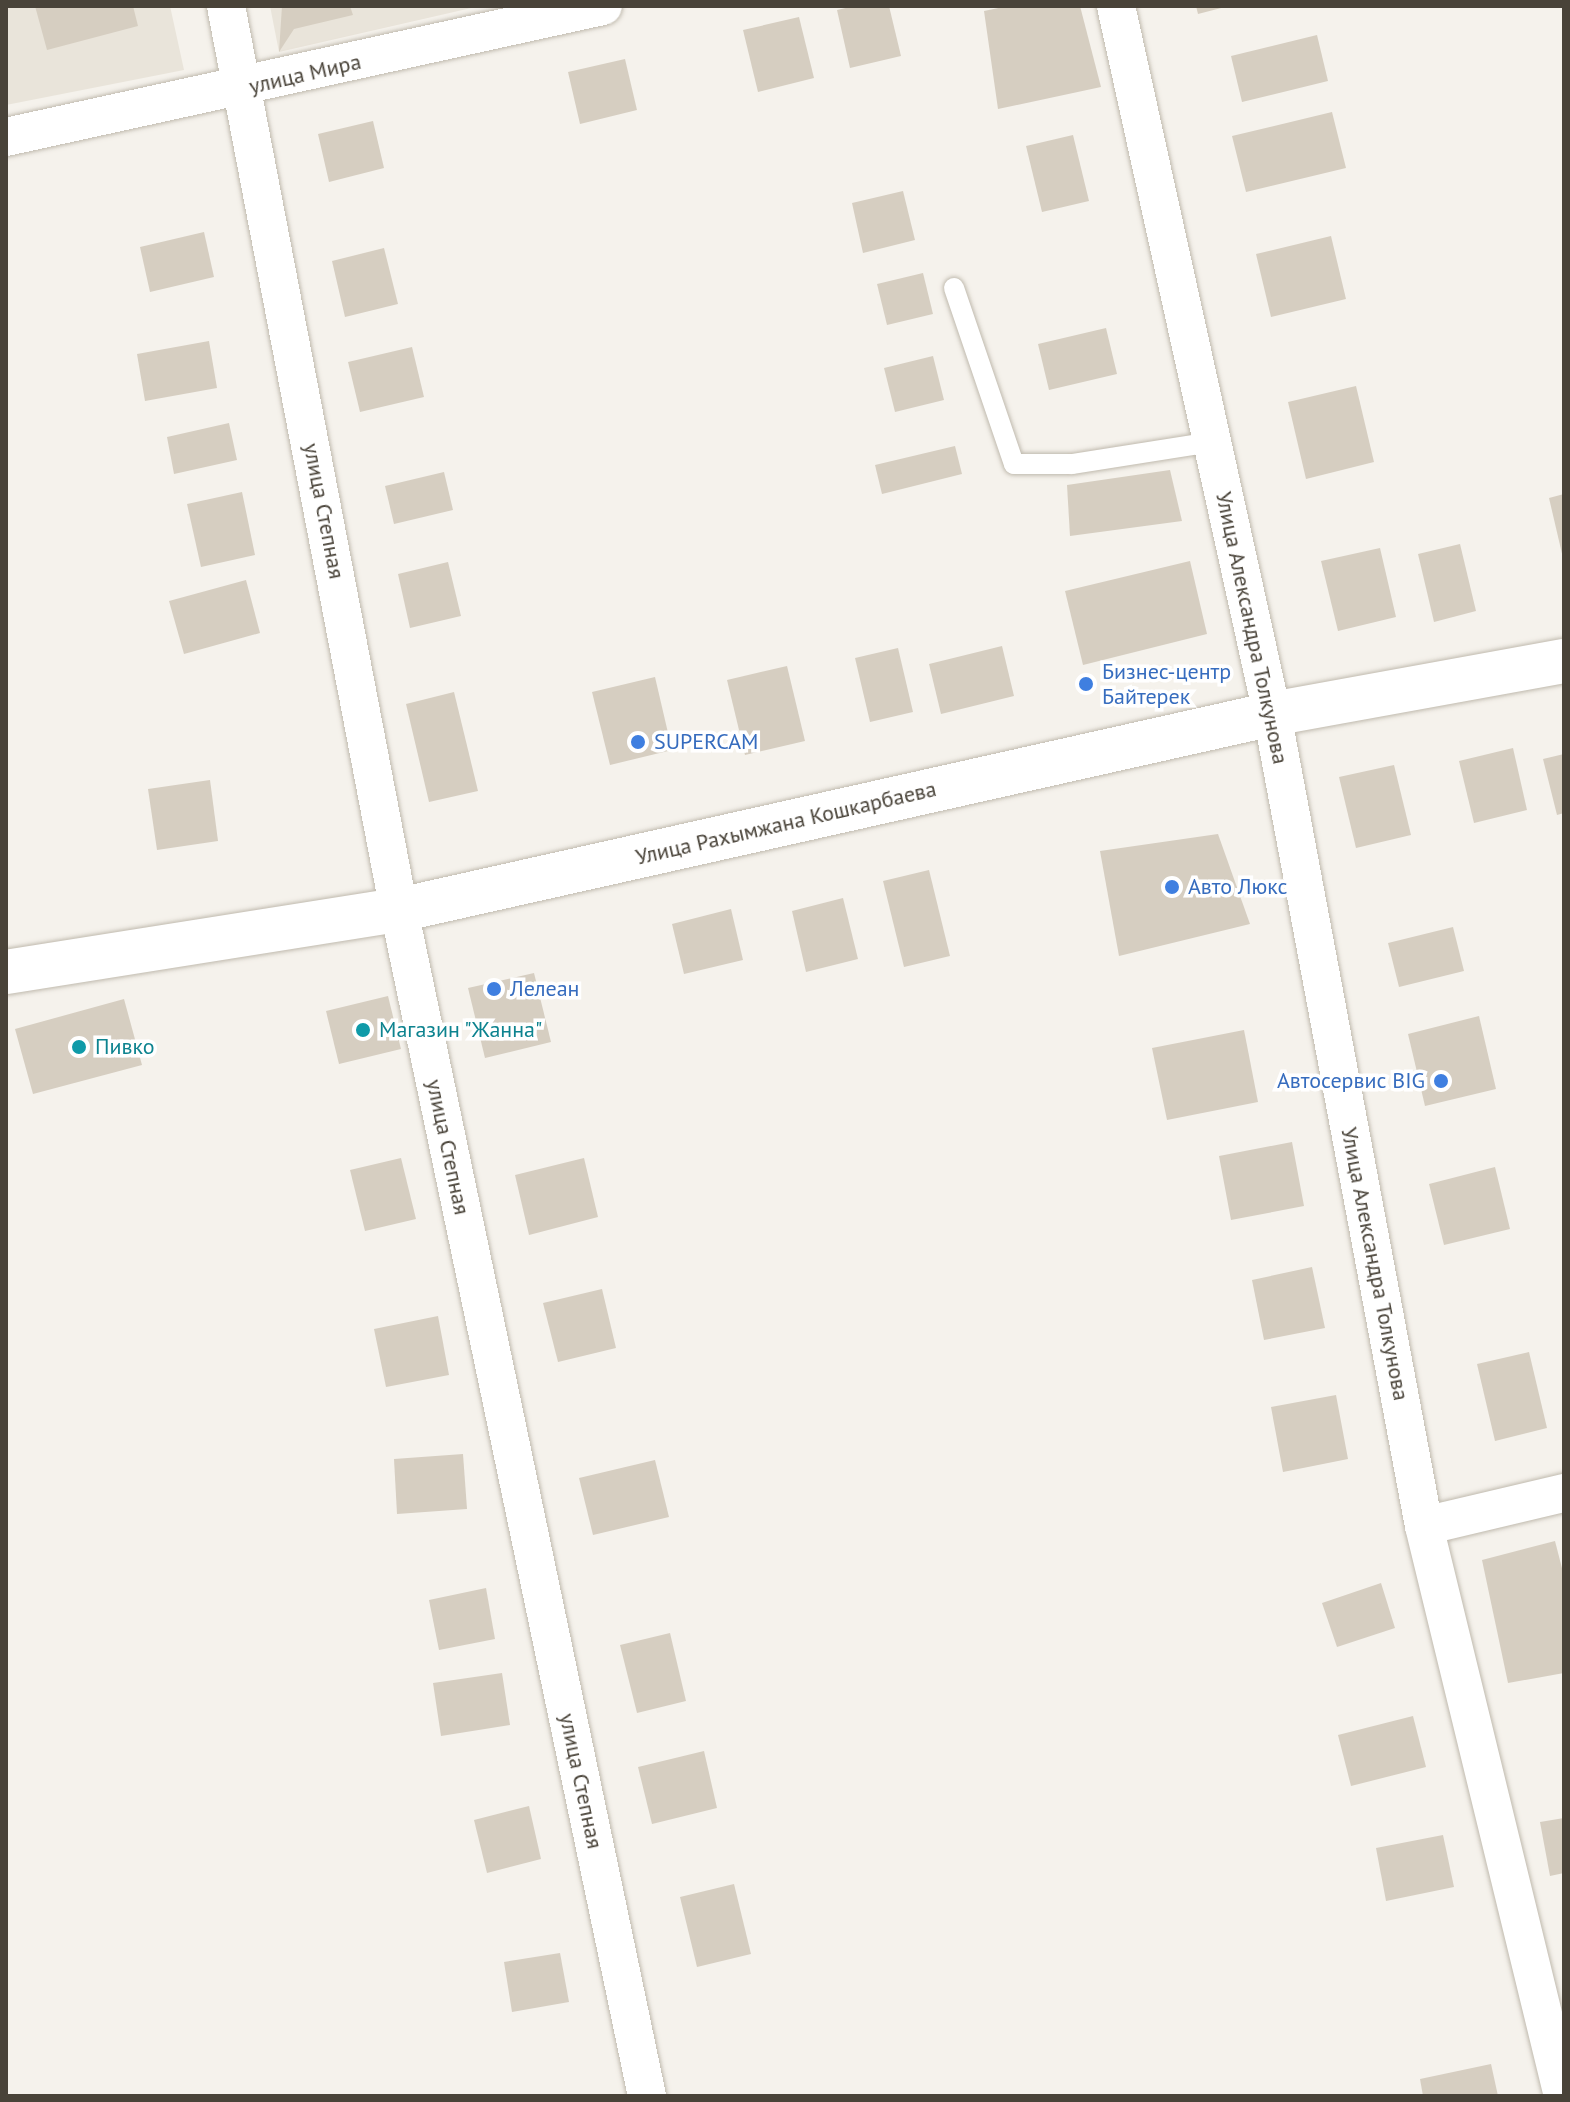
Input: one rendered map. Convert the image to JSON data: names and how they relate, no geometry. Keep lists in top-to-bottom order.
{
  "streets": {
    "street": [
      "улица Мира",
      "улица Степная",
      "Улица Александра Толкунова",
      "Улица Рахымжана Кошкарбаева"
    ]
  },
  "crossings": [
    ["улица Мира", "улица Степная"],
    ["улица Степная", "Улица Рахымжана Кошкарбаева"],
    ["Улица Александра Толкунова", "Улица Рахымжана Кошкарбаева"]
  ],
  "places": [
    "Бизнес-центр Байтерек",
    "SUPERCAM",
    "Авто Люкс",
    "Лелеан",
    "Магазин \"Жанна\"",
    "Пивко",
    "Автосервис BIG"
  ]
}
